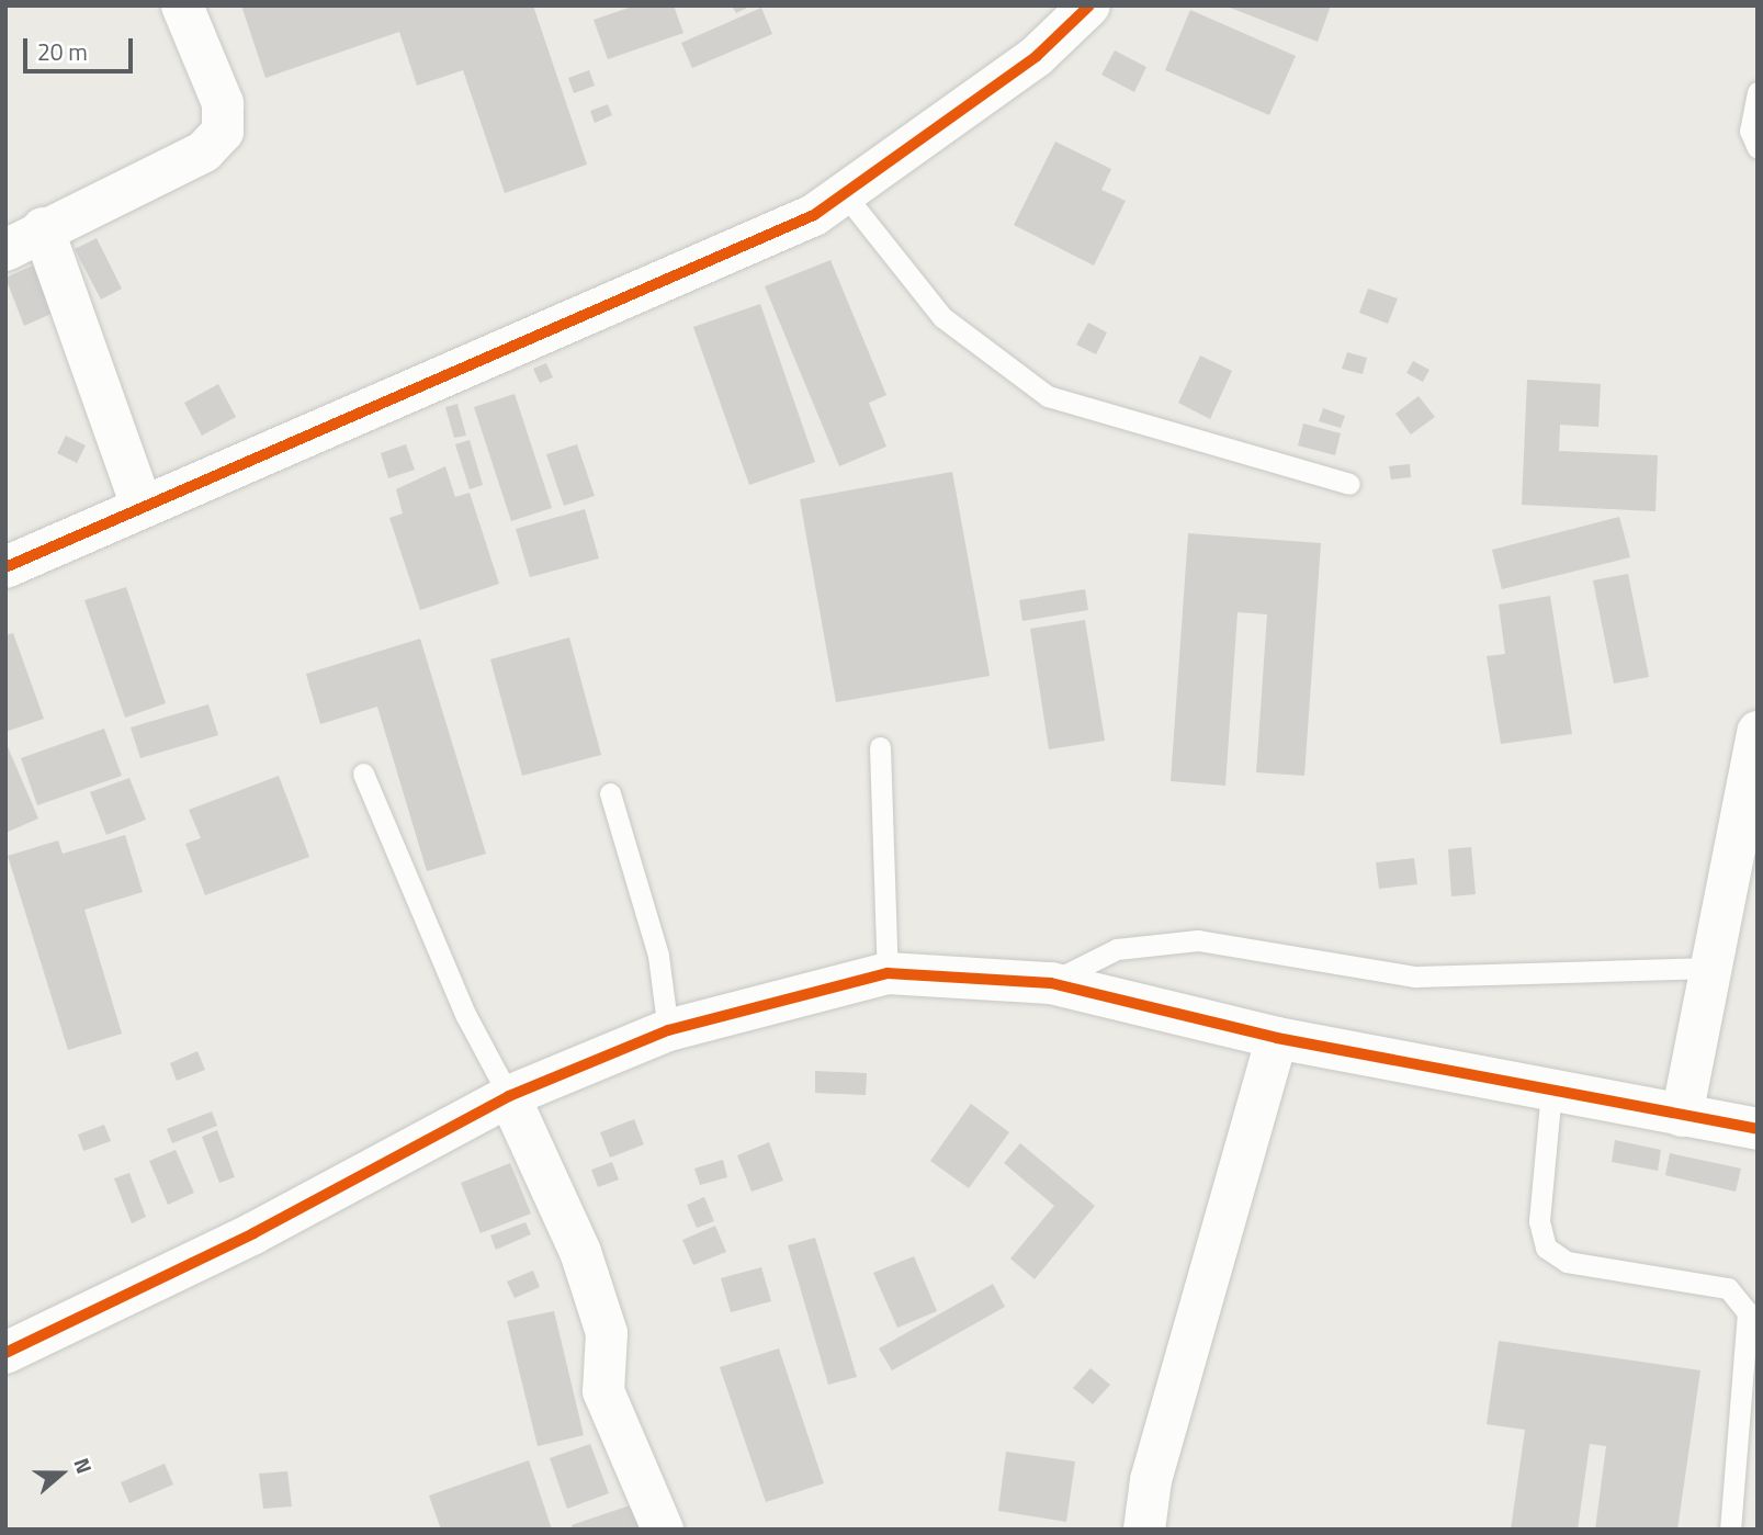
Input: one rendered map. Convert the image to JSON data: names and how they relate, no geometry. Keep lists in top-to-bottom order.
{
  "scale_bar": "20 m",
  "north": "right"
}
